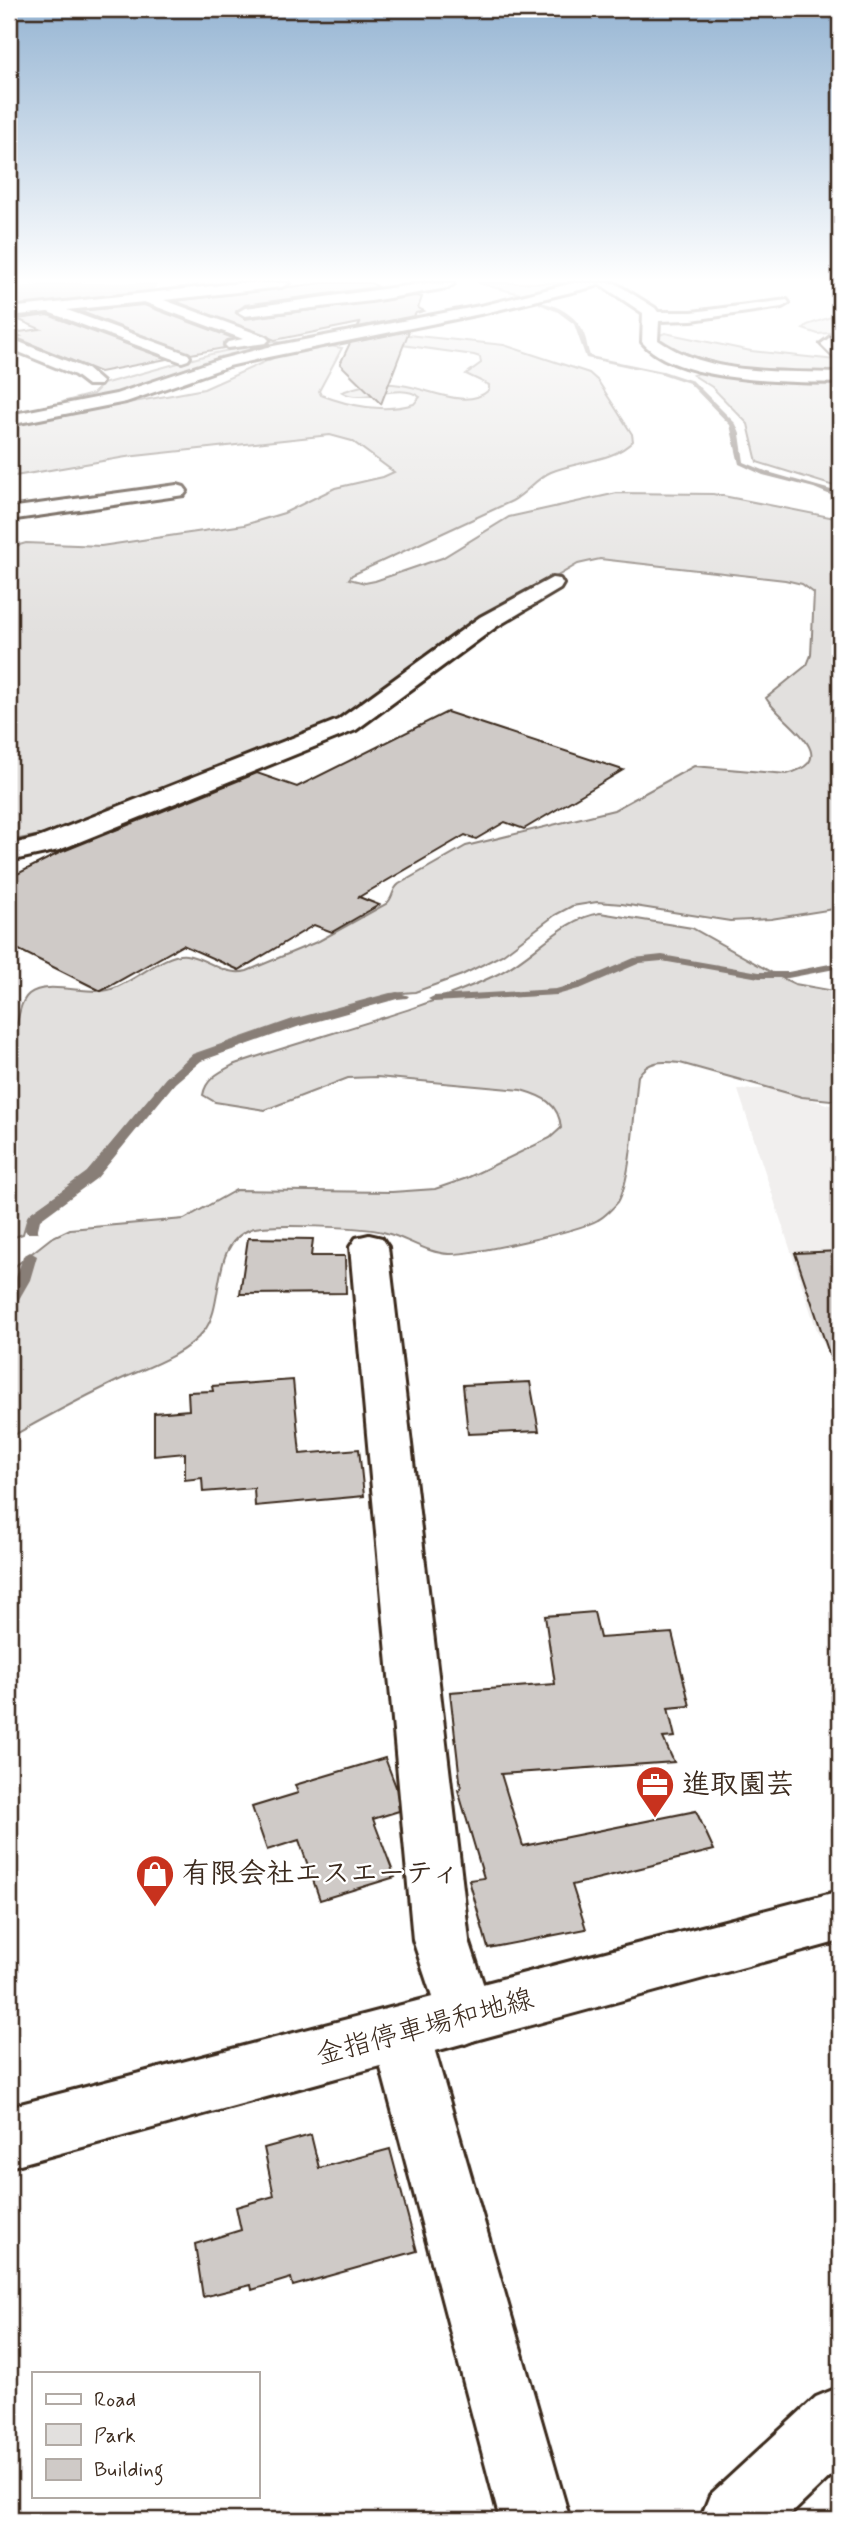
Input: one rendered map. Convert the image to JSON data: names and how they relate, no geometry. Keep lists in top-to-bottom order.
{
  "streets": {
    "street": ["金指停車場和地線"]
  },
  "places": {
    "office": ["進取園芸"],
    "shop": ["有限会社エスエーティ"]
  },
  "legend": ["Road", "Park", "Building"]
}
